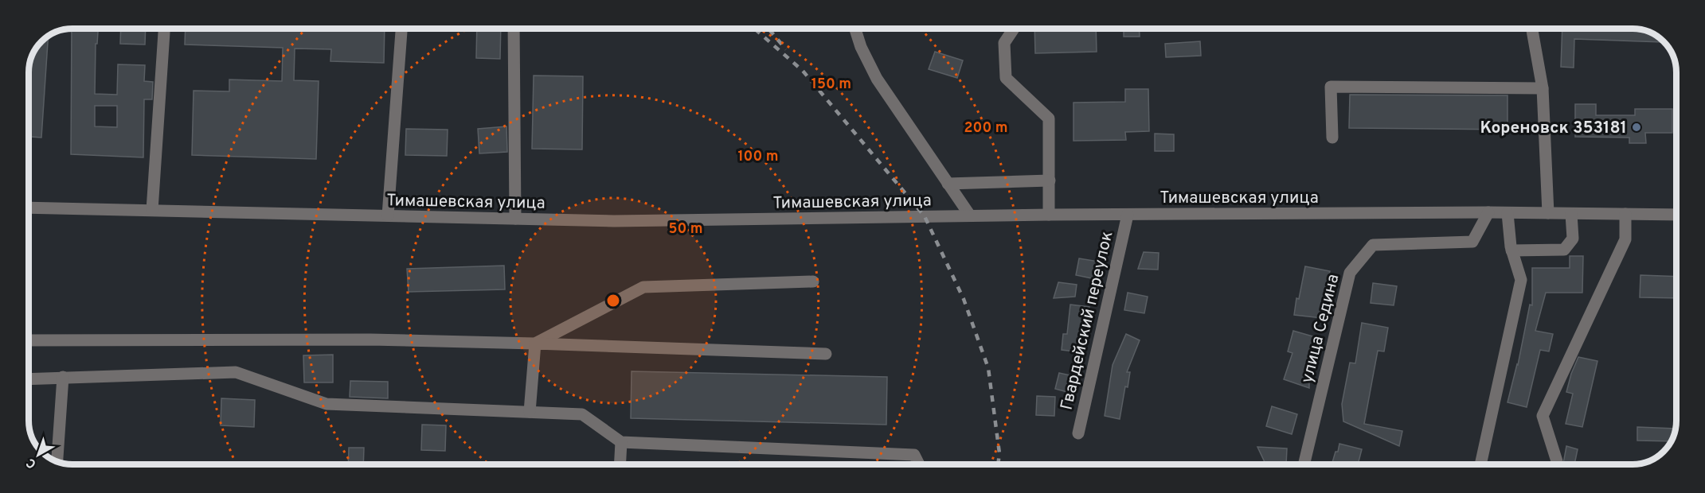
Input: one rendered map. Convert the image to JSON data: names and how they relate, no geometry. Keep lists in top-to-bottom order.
{
  "streets": {
    "street": ["Тимашевская улица", "Гвардейский переулок", "улица Седина"]
  },
  "crossings": [
    ["Тимашевская улица", "Гвардейский переулок"],
    ["Тимашевская улица", "улица Седина"]
  ],
  "places": ["Кореновск 353181"],
  "north": "bottom left",
  "rings": [
    "150 m",
    "200 m",
    "100 m",
    "50 m"
  ]
}
